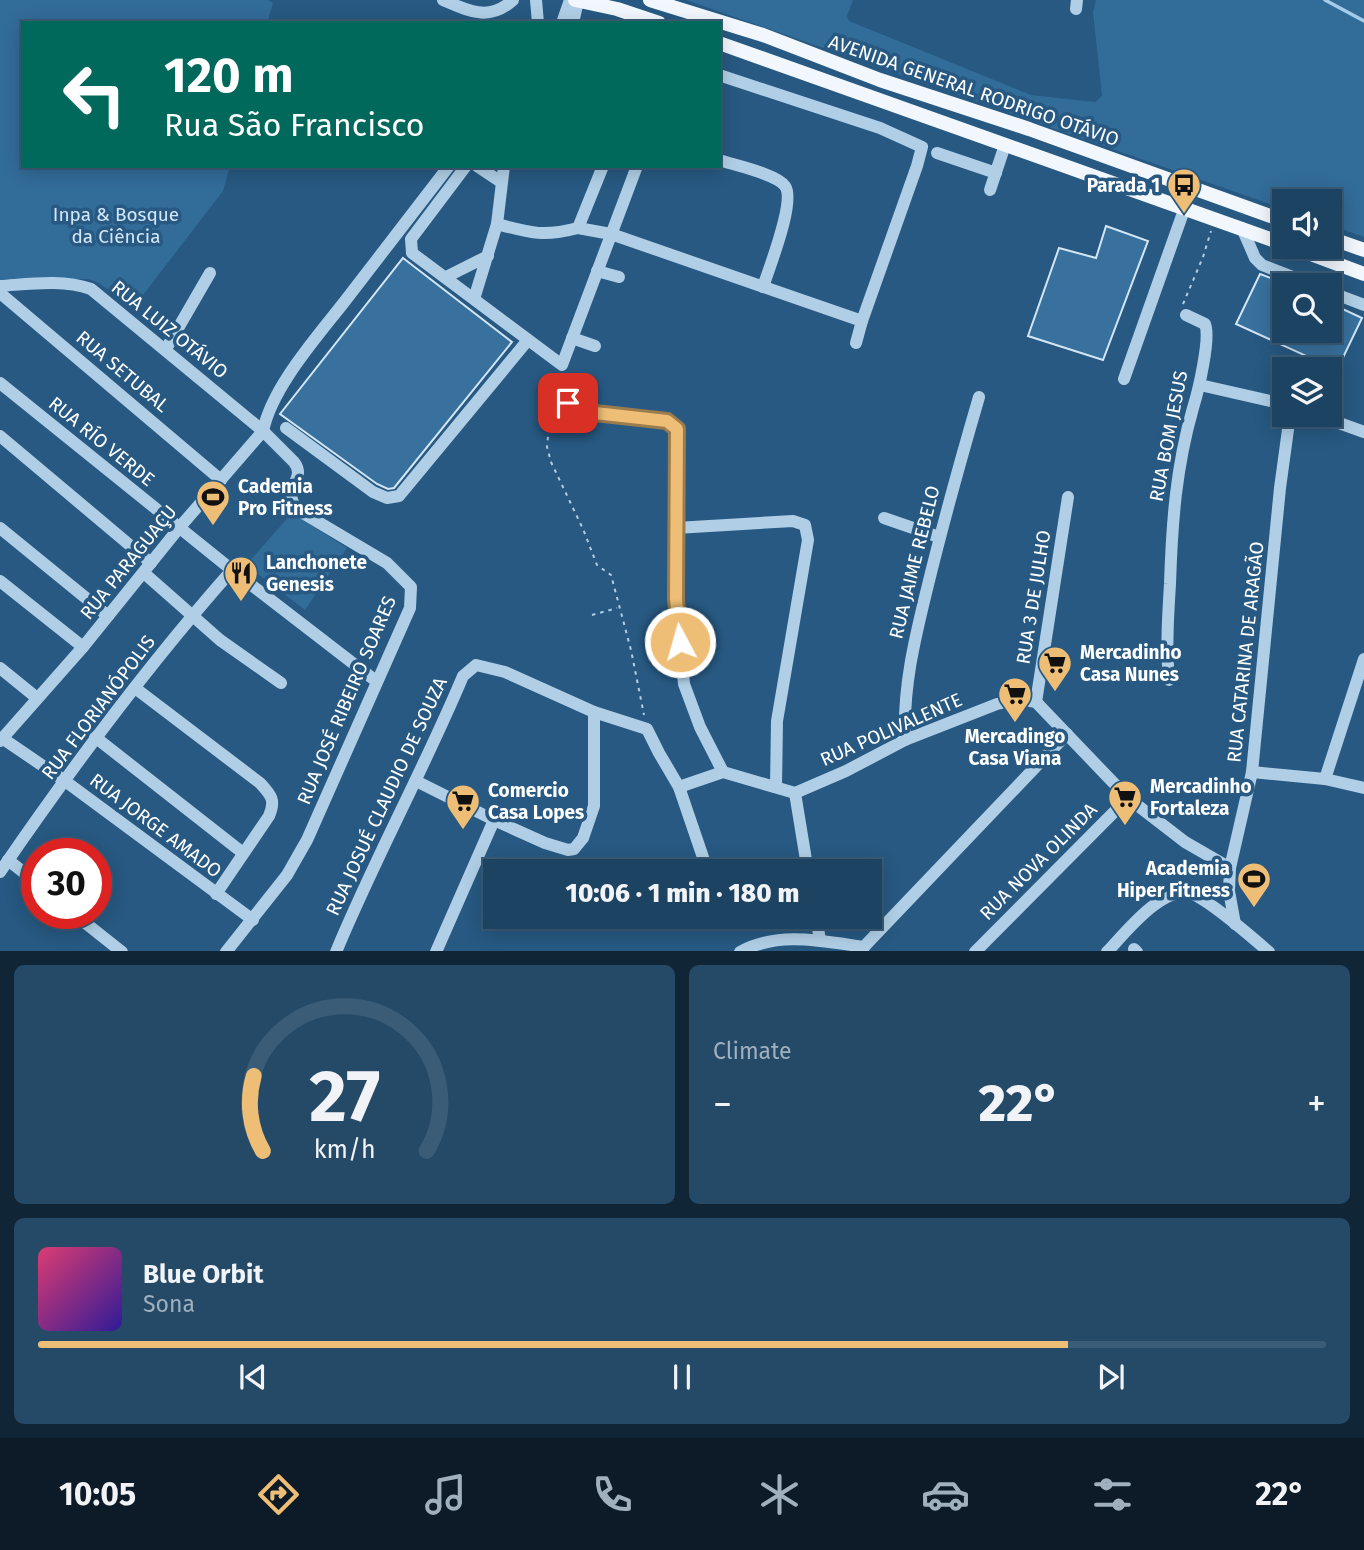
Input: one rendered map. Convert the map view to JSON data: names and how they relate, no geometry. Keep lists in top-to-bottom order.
{
  "streets": {
    "main road": ["AVENIDA GENERAL RODRIGO OTÁVIO"],
    "street": [
      "RUA LUIZ OTÁVIO",
      "RUA SETUBAL",
      "RUA BOM JESUS",
      "RUA RÍO VERDE",
      "RUA PARAGUAÇU",
      "RUA JAIME REBELO",
      "RUA 3 DE JULHO",
      "RUA CATARINA DE ARAGÃO",
      "RUA JOSÉ RIBEIRO SOARES",
      "RUA FLORIANÓPOLIS",
      "RUA POLIVALENTE",
      "RUA JOSUÉ CLAUDIO DE SOUZA",
      "RUA JORGE AMADO",
      "RUA NOVA OLINDA"
    ]
  },
  "crossings": [
    ["RUA LUIZ OTÁVIO", "RUA PARAGUAÇU"],
    ["RUA LUIZ OTÁVIO", "RUA JOSÉ RIBEIRO SOARES"],
    ["RUA SETUBAL", "RUA PARAGUAÇU"],
    ["RUA RÍO VERDE", "RUA PARAGUAÇU"],
    ["RUA RÍO VERDE", "RUA JOSÉ RIBEIRO SOARES"],
    ["RUA RÍO VERDE", "RUA FLORIANÓPOLIS"],
    ["RUA PARAGUAÇU", "RUA JOSÉ RIBEIRO SOARES"],
    ["RUA PARAGUAÇU", "RUA JORGE AMADO"],
    ["RUA JAIME REBELO", "RUA POLIVALENTE"],
    ["RUA 3 DE JULHO", "RUA POLIVALENTE"],
    ["RUA JOSÉ RIBEIRO SOARES", "RUA JORGE AMADO"],
    ["RUA FLORIANÓPOLIS", "RUA JORGE AMADO"]
  ],
  "parks": ["Inpa & Bosque da Ciência"],
  "places": {
    "bus stop": ["Parada 1"],
    "sports": ["Cademia Pro Fitness", "Academia Hiper Fitness"],
    "restaurant": ["Lanchonete Genesis"],
    "supermarket": [
      "Mercadinho Casa Nunes",
      "Mercadingo Casa Viana",
      "Mercadinho Fortaleza",
      "Comercio Casa Lopes"
    ]
  },
  "page": {
    "turn": ["120 m", "Rua São Francisco"],
    "limit": "30",
    "trip": "10:06 · 1 min · 180 m",
    "tile": "Climate",
    "heat": ["−", "22°", "+"],
    "song": ["Blue Orbit", "Sona"],
    "tabs": ["10:05", "22°"],
    "gauge": ["27", "km/h"]
  }
}
